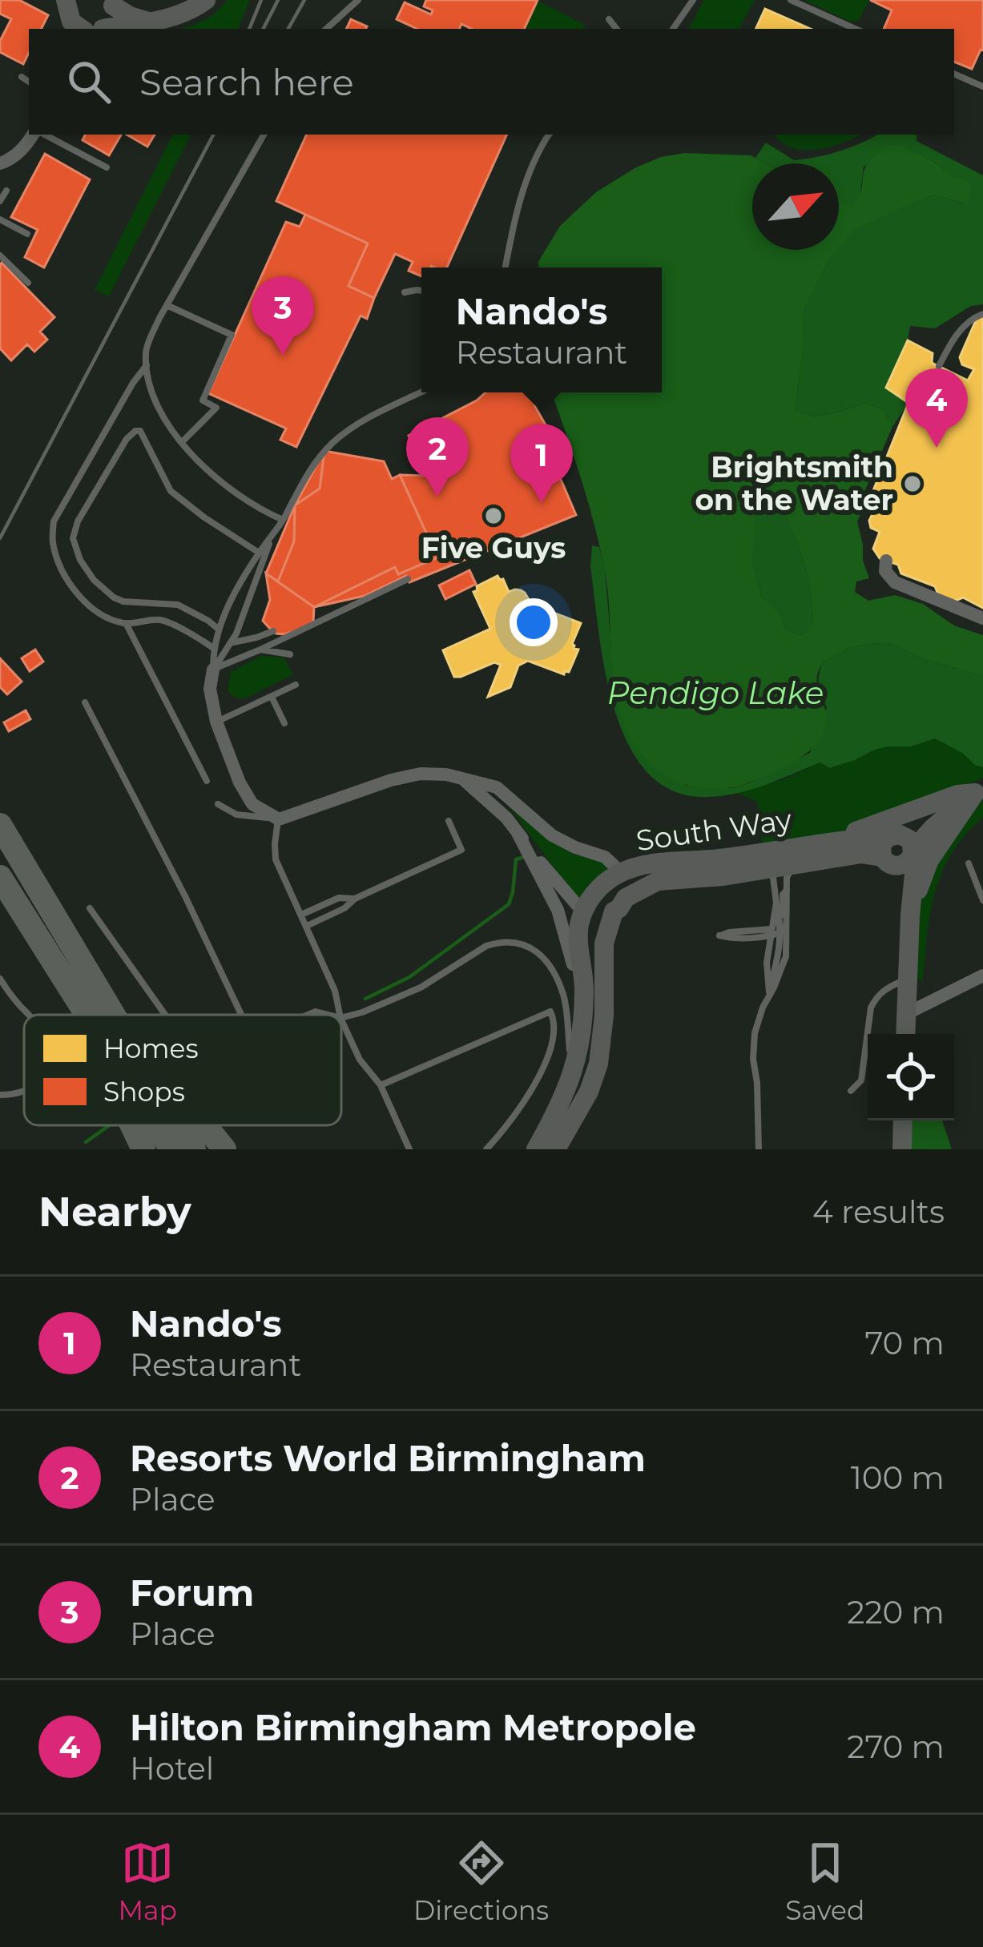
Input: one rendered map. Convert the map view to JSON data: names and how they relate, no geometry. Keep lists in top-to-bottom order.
{
  "streets": {
    "street": ["South Way"]
  },
  "water": ["Pendigo Lake"],
  "places": ["Brightsmith on the Water", "Five Guys"],
  "legend": ["Homes", "Shops"],
  "north": "top right",
  "page": {
    "search": "Search here",
    "popup": ["Nando's", "Restaurant"],
    "pins": [
      "3",
      "4",
      "2",
      "1"
    ],
    "heading": ["Nearby", "4 results"],
    "list": [
      {
        "mark": "1",
        "name": "Nando's",
        "note": "Restaurant",
        "value": "70 m"
      },
      {
        "mark": "2",
        "name": "Resorts World Birmingham",
        "note": "Place",
        "value": "100 m"
      },
      {
        "mark": "3",
        "name": "Forum",
        "note": "Place",
        "value": "220 m"
      },
      {
        "mark": "4",
        "name": "Hilton Birmingham Metropole",
        "note": "Hotel",
        "value": "270 m"
      }
    ],
    "nav": ["Map", "Directions", "Saved"]
  }
}
